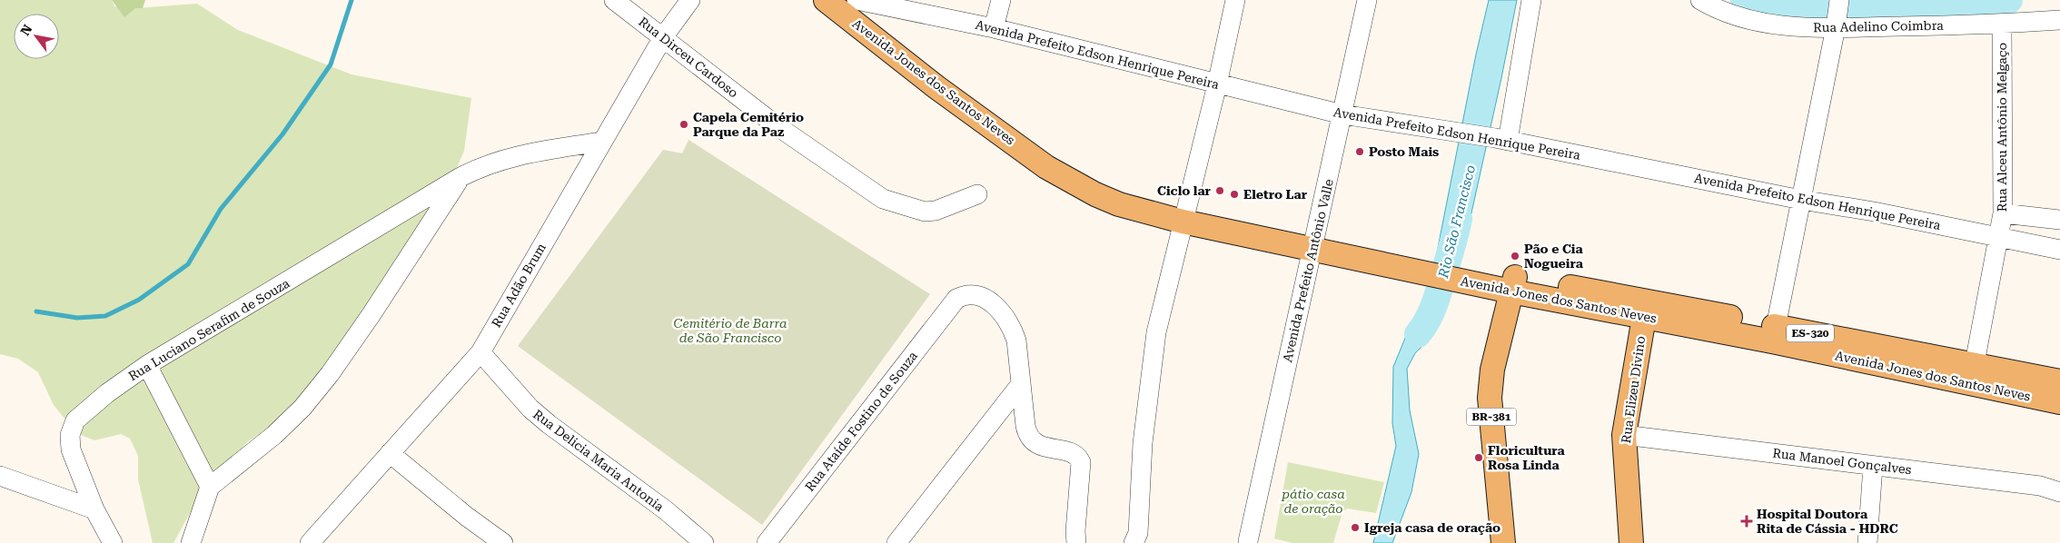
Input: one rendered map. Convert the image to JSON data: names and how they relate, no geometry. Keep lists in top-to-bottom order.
{
  "streets": {
    "main road": [
      "Avenida Jones dos Santos Neves",
      "ES-320",
      "Rua Elizeu Divino",
      "BR-381"
    ],
    "street": [
      "Rua Adelino Coimbra",
      "Avenida Prefeito Edson Henrique Pereira",
      "Rua Dirceu Cardoso",
      "Rua Alceu Antônio Melgaço",
      "Avenida Prefeito Antônio Valle",
      "Rua Adão Brum",
      "Rua Luciano Serafim de Souza",
      "Rua Ataíde Fostino de Souza",
      "Rua Delicia Maria Antonia",
      "Rua Manoel Gonçalves"
    ]
  },
  "crossings": [
    ["Rua Adelino Coimbra", "Rua Alceu Antônio Melgaço"],
    ["Avenida Prefeito Edson Henrique Pereira", "Rua Alceu Antônio Melgaço"],
    ["Avenida Prefeito Edson Henrique Pereira", "Avenida Prefeito Antônio Valle"],
    ["Rua Dirceu Cardoso", "Rua Adão Brum"],
    ["Avenida Jones dos Santos Neves", "Rua Alceu Antônio Melgaço"],
    ["Avenida Jones dos Santos Neves", "Avenida Prefeito Antônio Valle"],
    ["Avenida Jones dos Santos Neves", "Rua Elizeu Divino"],
    ["Avenida Jones dos Santos Neves", "BR-381"],
    ["Rua Adão Brum", "Rua Luciano Serafim de Souza"],
    ["Rua Adão Brum", "Rua Delicia Maria Antonia"],
    ["Rua Elizeu Divino", "Rua Manoel Gonçalves"]
  ],
  "water": ["Rio São Francisco"],
  "parks": ["Cemitério de Barra de São Francisco", "pátio casa de oração"],
  "places": {
    "other": [
      "Capela Cemitério Parque da Paz",
      "Posto Mais",
      "Ciclo lar",
      "Eletro Lar",
      "Pão e Cia Nogueira",
      "Floricultura Rosa Linda",
      "Igreja casa de oração"
    ],
    "health": ["Hospital Doutora Rita de Cássia - HDRC"]
  },
  "north": "top left"
}
